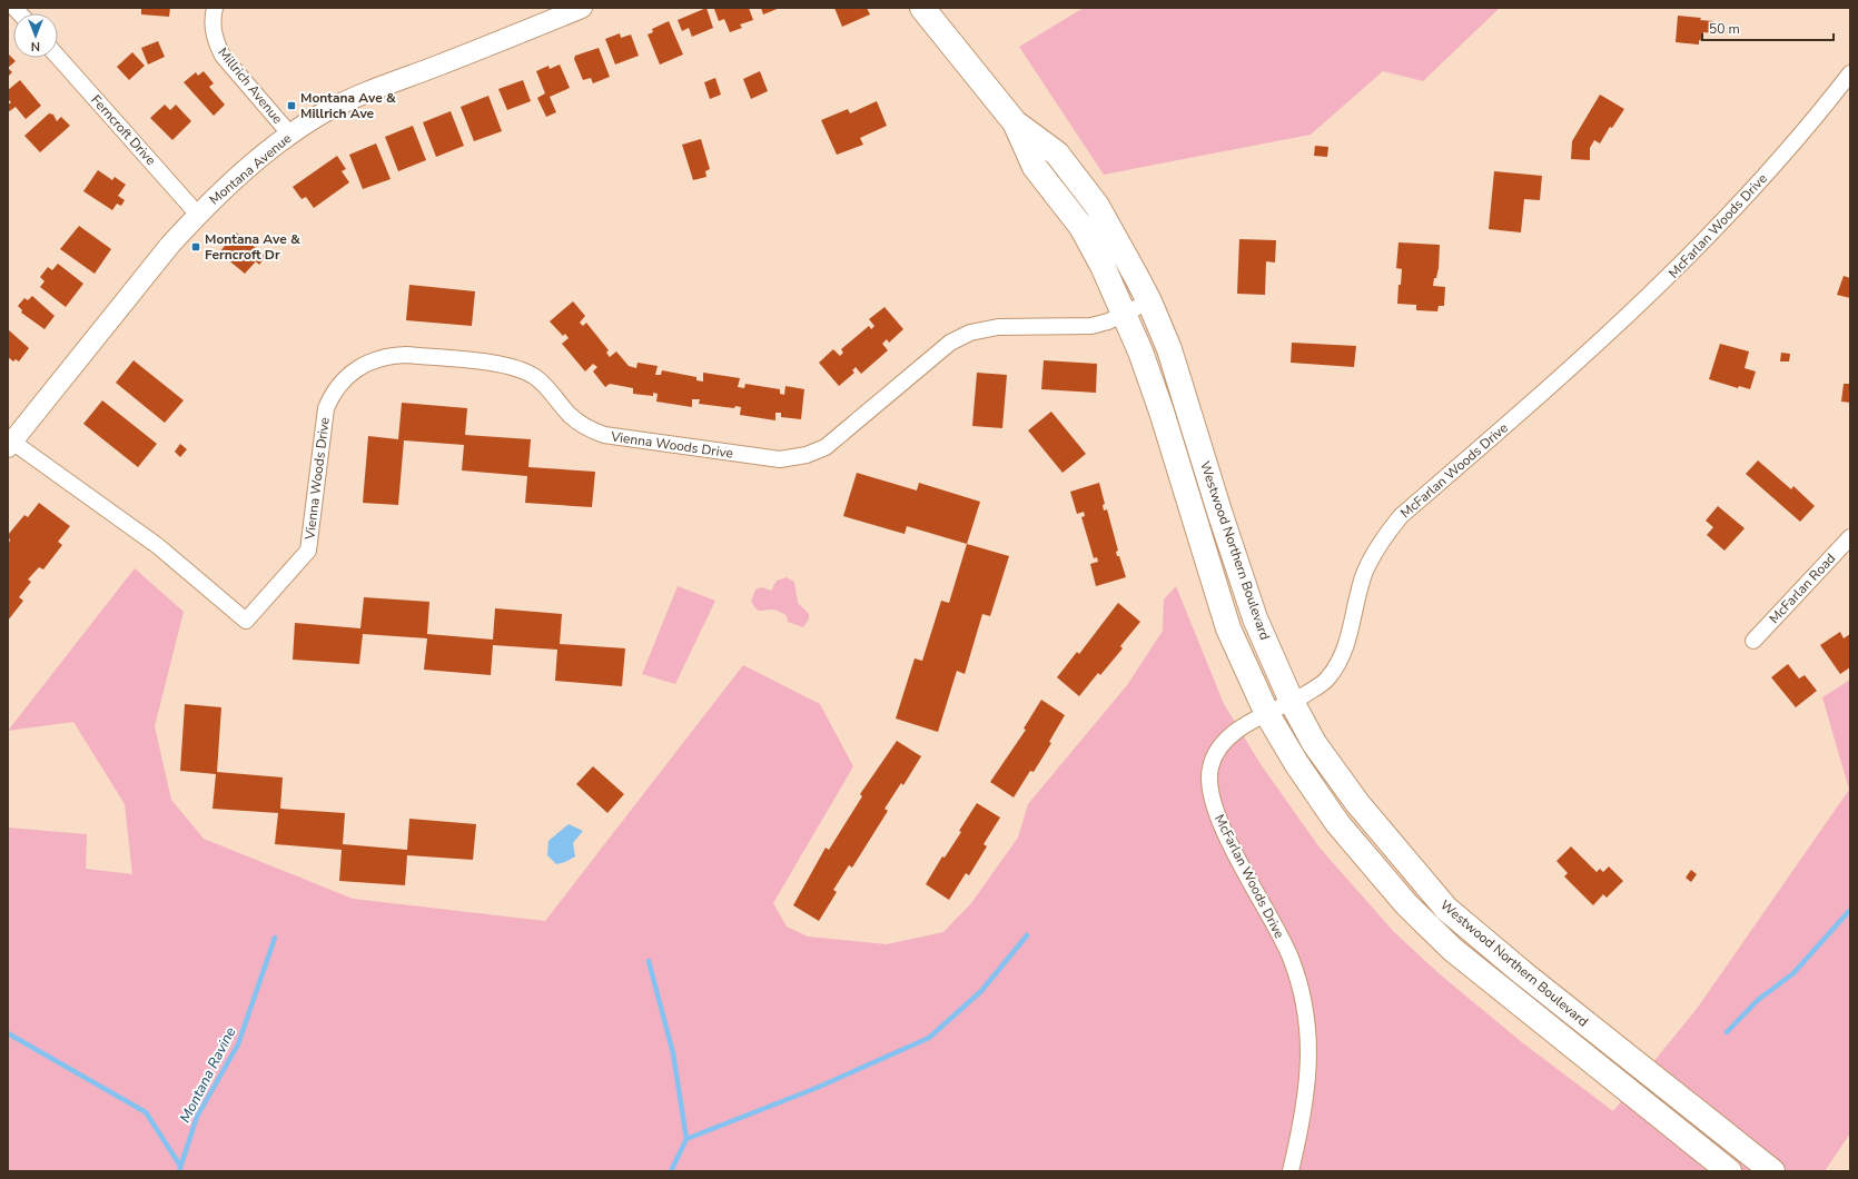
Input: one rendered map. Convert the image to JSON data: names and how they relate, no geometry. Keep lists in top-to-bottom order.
{
  "streets": {
    "main road": ["Westwood Northern Boulevard"],
    "street": [
      "Millrich Avenue",
      "Ferncroft Drive",
      "Montana Avenue",
      "McFarlan Woods Drive",
      "Vienna Woods Drive",
      "McFarlan Road"
    ]
  },
  "crossings": [
    ["Millrich Avenue", "Montana Avenue"],
    ["Ferncroft Drive", "Montana Avenue"],
    ["Montana Avenue", "Vienna Woods Drive"],
    ["McFarlan Woods Drive", "Westwood Northern Boulevard"],
    ["Vienna Woods Drive", "Westwood Northern Boulevard"]
  ],
  "water": ["Montana Ravine"],
  "places": {
    "transit": ["Montana Ave & Millrich Ave", "Montana Ave & Ferncroft Dr"]
  },
  "scale_bar": "50 m",
  "north": "bottom"
}
